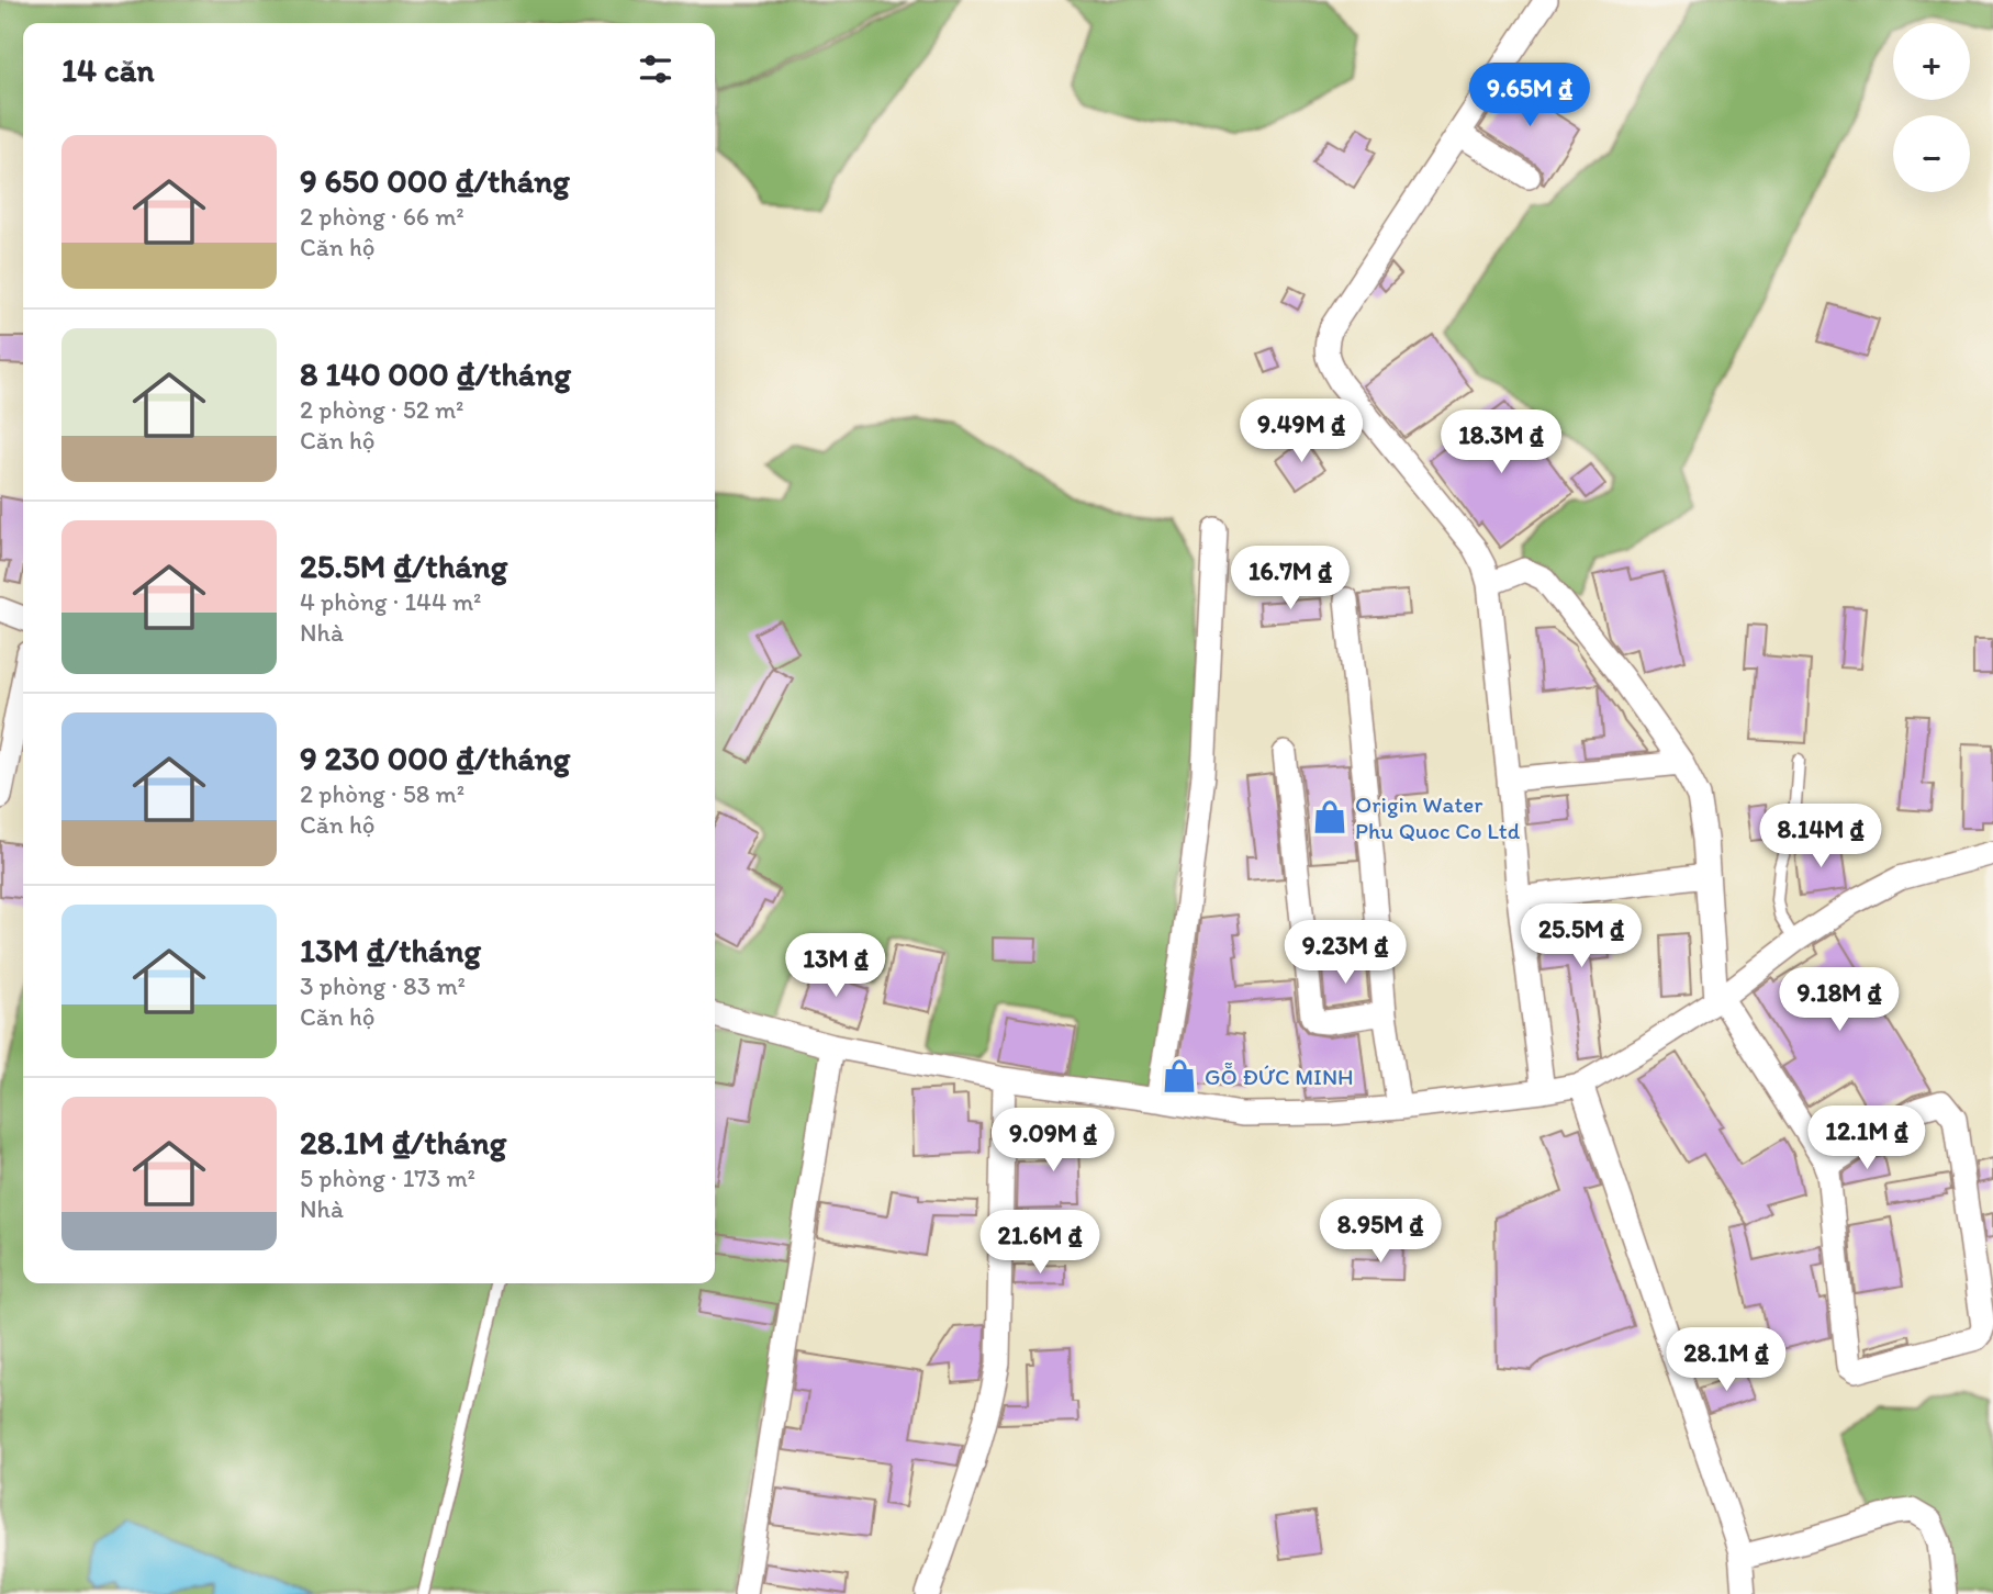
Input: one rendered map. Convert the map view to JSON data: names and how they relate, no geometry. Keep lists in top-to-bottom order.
{
  "places": {
    "shop": ["Origin Water Phu Quoc Co Ltd", "GỖ ĐỨC MINH"]
  },
  "page": {
    "map_buttons": ["+", "−"],
    "heading": "14 căn",
    "price": [
      "9.65M ₫",
      "9.49M ₫",
      "18.3M ₫",
      "16.7M ₫",
      "8.14M ₫",
      "25.5M ₫",
      "9.23M ₫",
      "13M ₫",
      "9.18M ₫",
      "12.1M ₫",
      "9.09M ₫",
      "8.95M ₫",
      "21.6M ₫",
      "28.1M ₫"
    ],
    "list": [
      {
        "name": "9 650 000 ₫/tháng",
        "note": "2 phòng · 66 m² · Căn hộ"
      },
      {
        "name": "8 140 000 ₫/tháng",
        "note": "2 phòng · 52 m² · Căn hộ"
      },
      {
        "name": "25.5M ₫/tháng",
        "note": "4 phòng · 144 m² · Nhà"
      },
      {
        "name": "9 230 000 ₫/tháng",
        "note": "2 phòng · 58 m² · Căn hộ"
      },
      {
        "name": "13M ₫/tháng",
        "note": "3 phòng · 83 m² · Căn hộ"
      },
      {
        "name": "28.1M ₫/tháng",
        "note": "5 phòng · 173 m² · Nhà"
      }
    ]
  }
}
